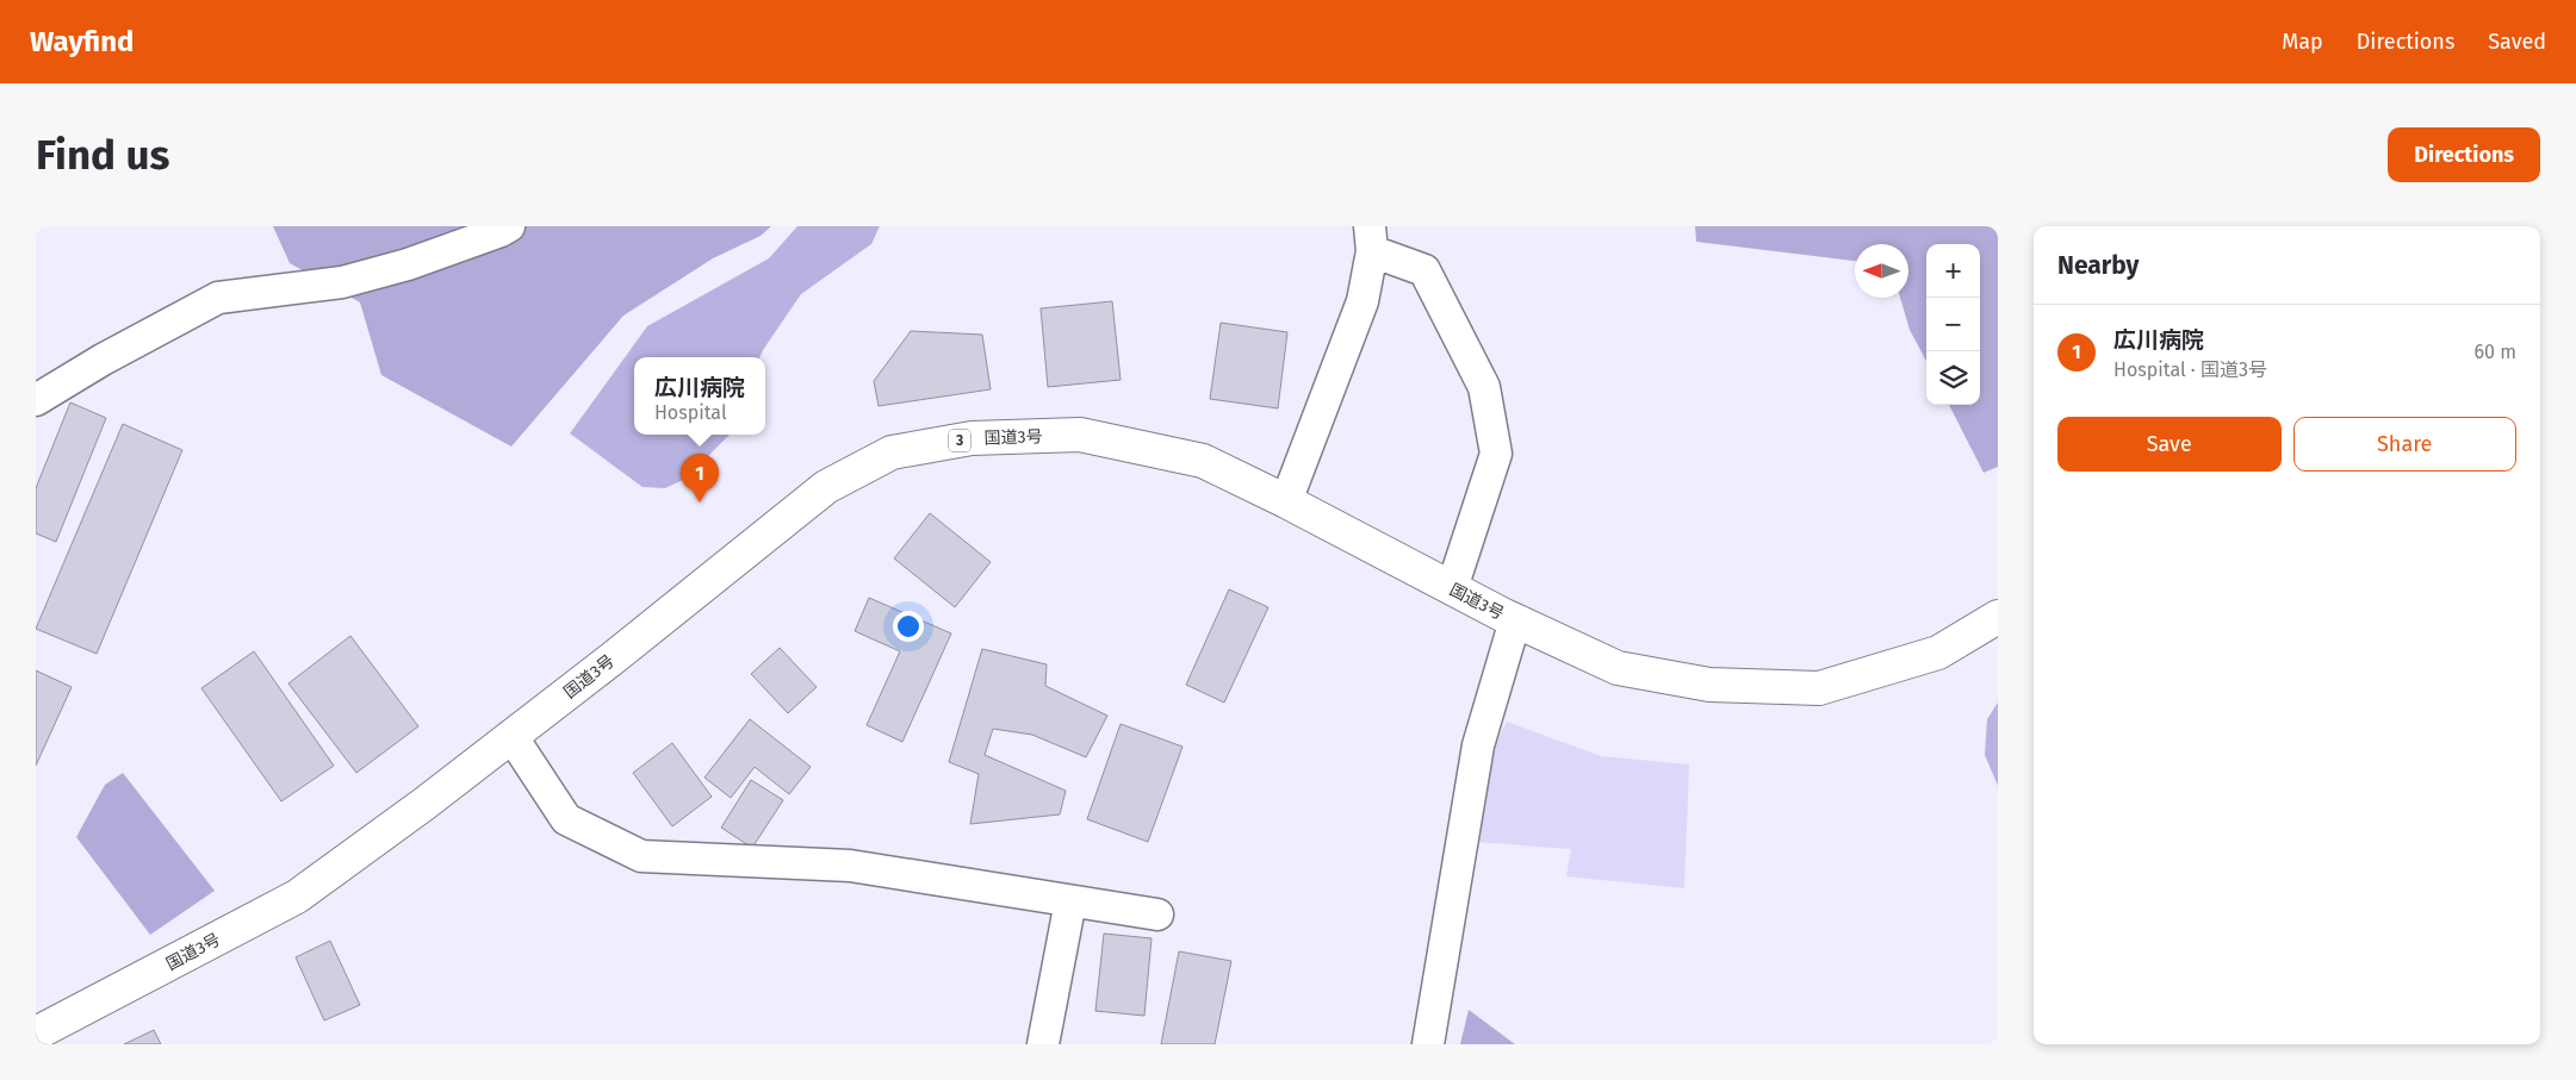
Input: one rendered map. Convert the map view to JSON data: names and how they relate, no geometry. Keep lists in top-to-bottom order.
{
  "streets": {
    "highway": ["国道3号", "3"]
  },
  "north": "left",
  "page": {
    "header": "Wayfind",
    "nav": ["Map", "Directions", "Saved"],
    "buttons": [
      "Directions",
      ["Save", "Share"]
    ],
    "title": "Find us",
    "heading": "Nearby",
    "map_buttons": ["+", "−"],
    "list": [
      {
        "mark": "1",
        "name": "広川病院",
        "note": "Hospital · 国道3号",
        "value": "60 m"
      }
    ],
    "popup": ["広川病院", "Hospital"],
    "pins": "1"
  }
}
